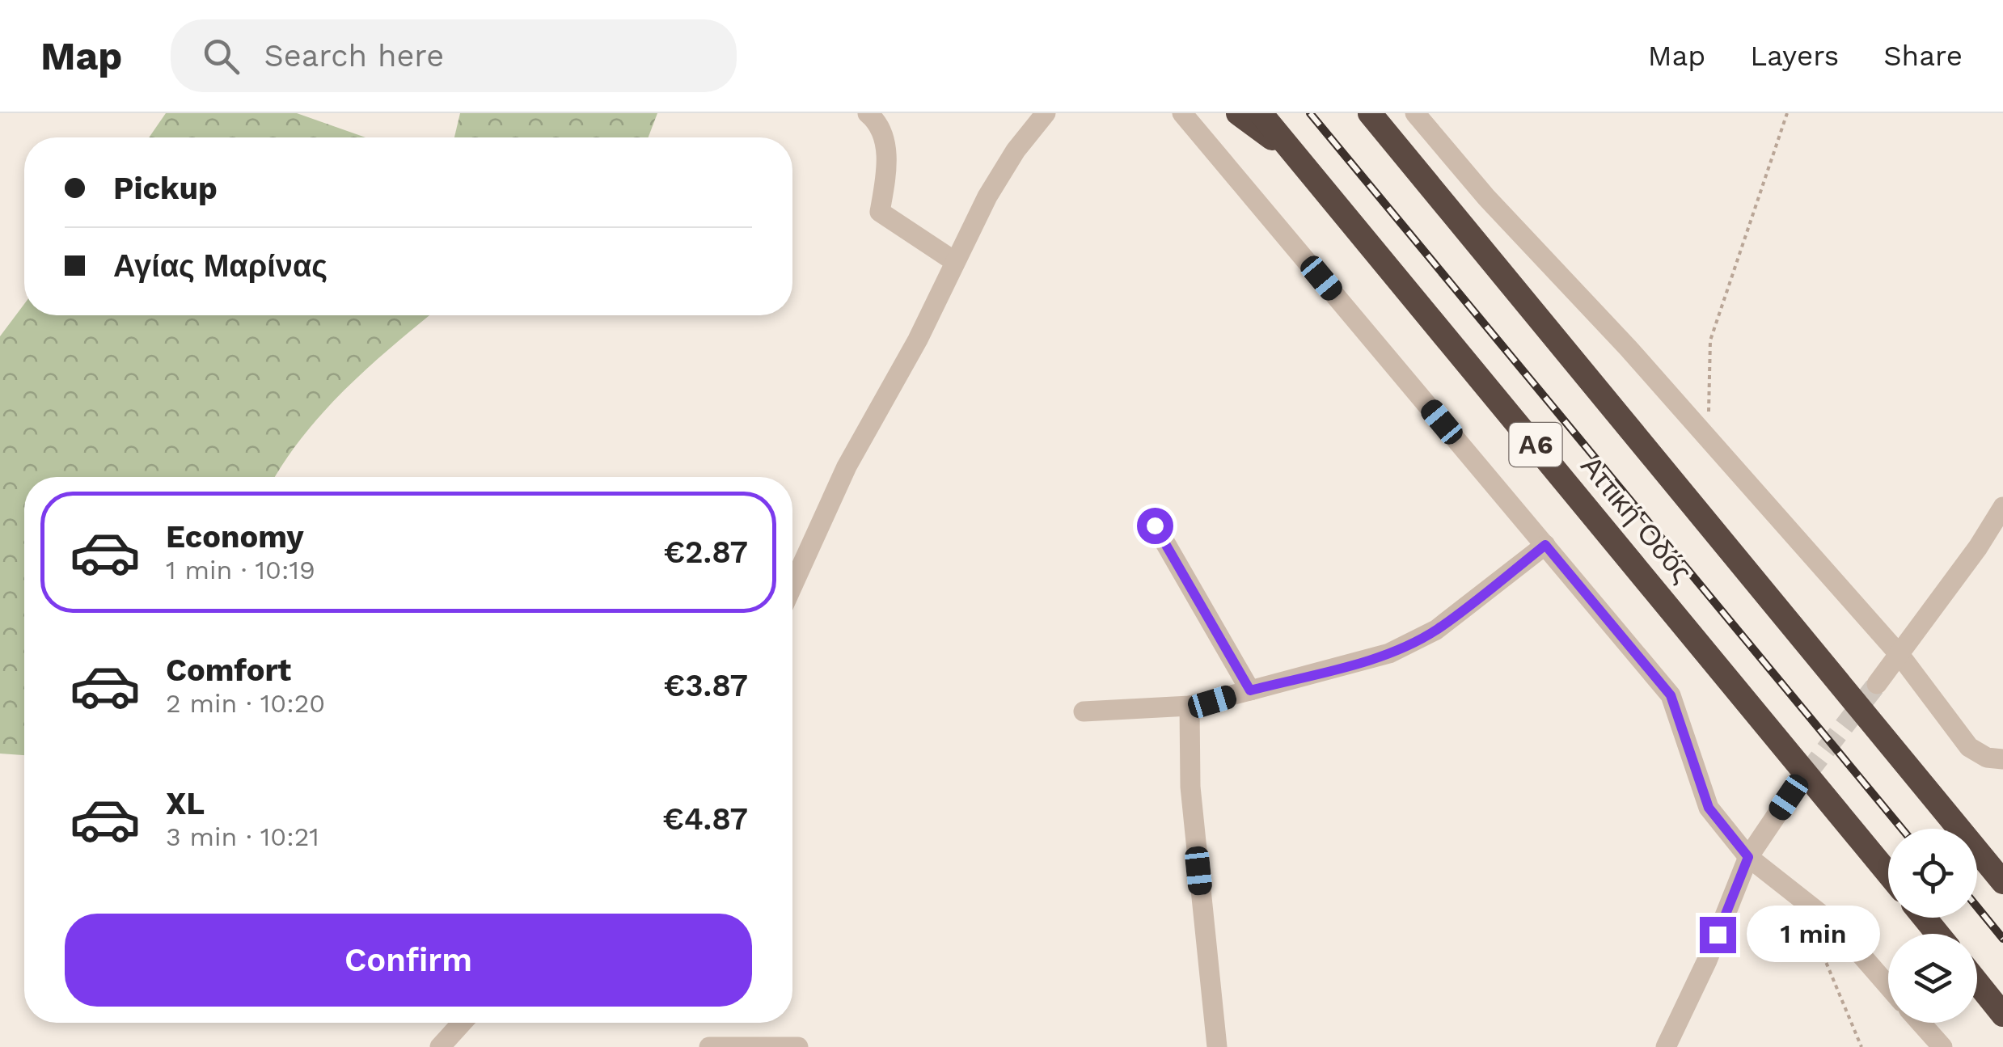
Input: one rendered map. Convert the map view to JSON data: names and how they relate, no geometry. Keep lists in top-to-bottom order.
{
  "streets": {
    "highway": ["Α6", "Αττική Οδός"]
  },
  "page": {
    "header": "Map",
    "search": "Search here",
    "nav": ["Map", "Layers", "Share"],
    "banner": ["Pickup", "Αγίας Μαρίνας"],
    "list": [
      {
        "name": "Economy",
        "note": "1 min · 10:19",
        "value": "€2.87"
      },
      {
        "name": "Comfort",
        "note": "2 min · 10:20",
        "value": "€3.87"
      },
      {
        "name": "XL",
        "note": "3 min · 10:21",
        "value": "€4.87"
      }
    ],
    "buttons": "Confirm",
    "bubble": "1 min"
  }
}
